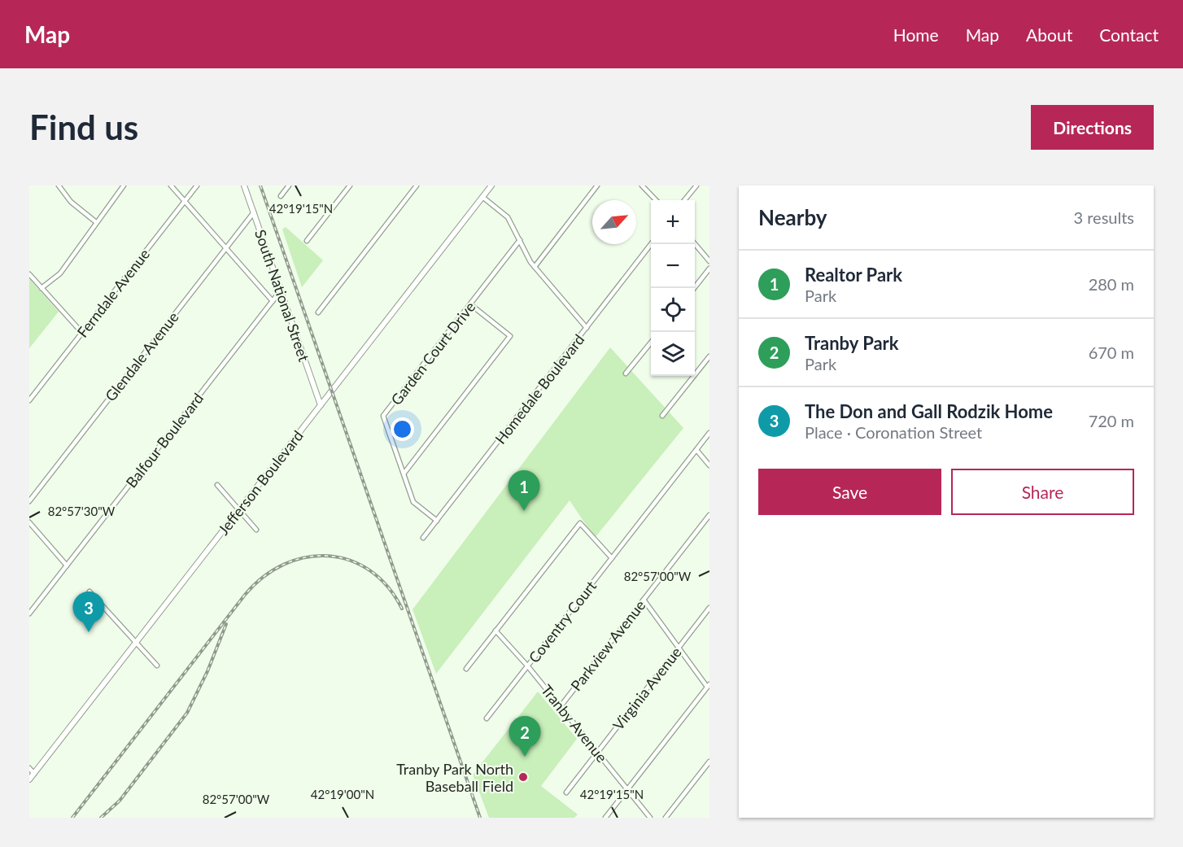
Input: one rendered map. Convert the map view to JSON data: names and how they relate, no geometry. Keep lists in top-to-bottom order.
{
  "streets": {
    "street": [
      "Ferndale Avenue",
      "South National Street",
      "Garden Court Drive",
      "Glendale Avenue",
      "Homedale Boulevard",
      "Balfour Boulevard",
      "Jefferson Boulevard",
      "Coventry Court",
      "Parkview Avenue",
      "Virginia Avenue",
      "Tranby Avenue"
    ]
  },
  "crossings": [
    ["South National Street", "Glendale Avenue"],
    ["South National Street", "Balfour Boulevard"],
    ["South National Street", "Jefferson Boulevard"],
    ["Garden Court Drive", "Homedale Boulevard"],
    ["Coventry Court", "Tranby Avenue"],
    ["Parkview Avenue", "Tranby Avenue"],
    ["Virginia Avenue", "Tranby Avenue"]
  ],
  "places": ["Tranby Park North Baseball Field"],
  "north": "top right",
  "page": {
    "header": "Map",
    "nav": [
      "Home",
      "Map",
      "About",
      "Contact"
    ],
    "buttons": [
      "Directions",
      ["Save", "Share"]
    ],
    "title": "Find us",
    "heading": ["Nearby", "3 results"],
    "map_buttons": ["+", "−"],
    "list": [
      {
        "mark": "1",
        "name": "Realtor Park",
        "note": "Park",
        "value": "280 m"
      },
      {
        "mark": "2",
        "name": "Tranby Park",
        "note": "Park",
        "value": "670 m"
      },
      {
        "mark": "3",
        "name": "The Don and Gall Rodzik Home",
        "note": "Place · Coronation Street",
        "value": "720 m"
      }
    ],
    "pins": ["1", "3", "2"]
  },
  "coordinates": [
    "42°19'15\"N",
    "82°57'30\"W",
    "82°57'00\"W",
    "42°19'00\"N"
  ]
}
